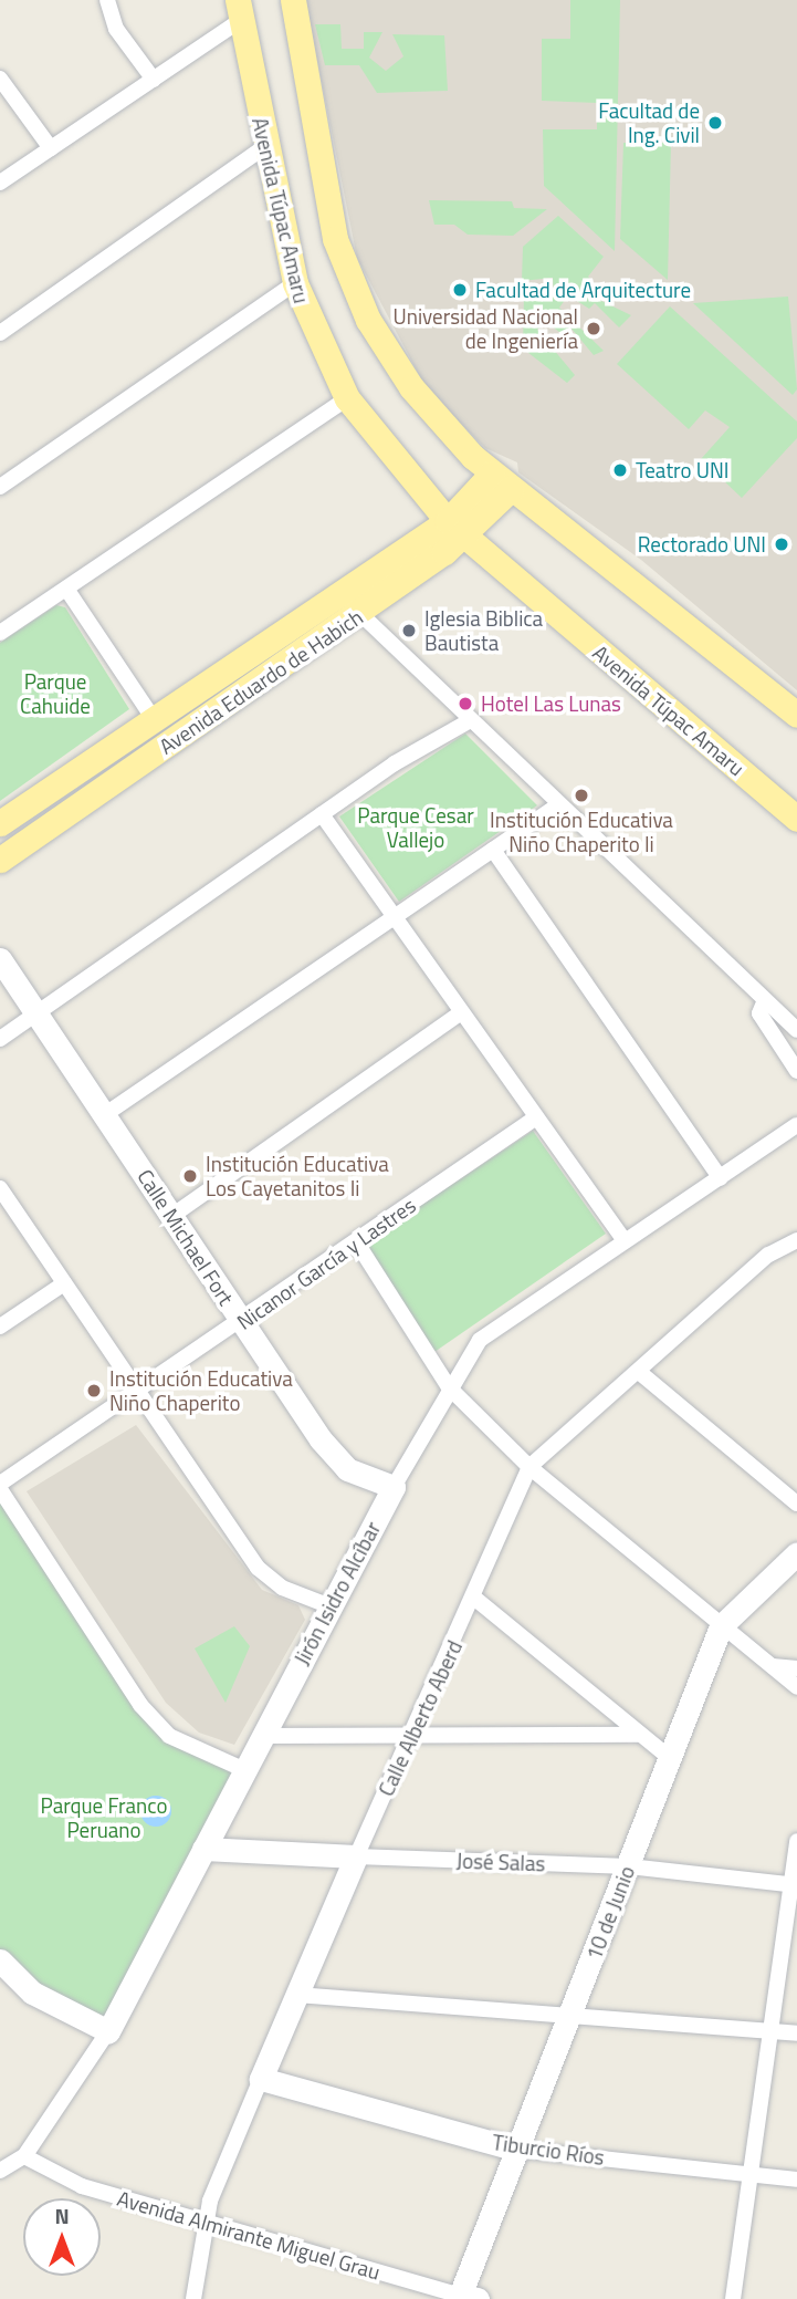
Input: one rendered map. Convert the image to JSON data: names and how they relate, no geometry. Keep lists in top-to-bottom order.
{
  "streets": {
    "main road": ["Avenida Túpac Amaru", "Avenida Eduardo de Habich"],
    "street": [
      "Calle Michael Fort",
      "Nicanor García y Lastres",
      "Jirón Isidro Alcíbar",
      "Calle Alberto Aberd",
      "José Salas",
      "10 de Junio",
      "Tiburcio Ríos",
      "Avenida Almirante Miguel Grau"
    ]
  },
  "crossings": [
    ["Avenida Túpac Amaru", "Avenida Eduardo de Habich"],
    ["Calle Michael Fort", "Nicanor García y Lastres"],
    ["Calle Michael Fort", "Jirón Isidro Alcíbar"],
    ["Jirón Isidro Alcíbar", "José Salas"],
    ["Jirón Isidro Alcíbar", "Avenida Almirante Miguel Grau"],
    ["Calle Alberto Aberd", "José Salas"],
    ["Calle Alberto Aberd", "Tiburcio Ríos"],
    ["Calle Alberto Aberd", "Avenida Almirante Miguel Grau"],
    ["José Salas", "10 de Junio"],
    ["10 de Junio", "Tiburcio Ríos"],
    ["10 de Junio", "Avenida Almirante Miguel Grau"]
  ],
  "parks": ["Parque Cahuide", "Parque Cesar Vallejo", "Parque Franco Peruano"],
  "places": [
    "Facultad de Ing. Civil",
    "Facultad de Arquitecture",
    "Universidad Nacional de Ingeniería",
    "Teatro UNI",
    "Rectorado UNI",
    "Iglesia Biblica Bautista",
    "Hotel Las Lunas",
    "Institución Educativa Niño Chaperito Ii",
    "Institución Educativa Los Cayetanitos Ii",
    "Institución Educativa Niño Chaperito"
  ],
  "north": "top"
}
